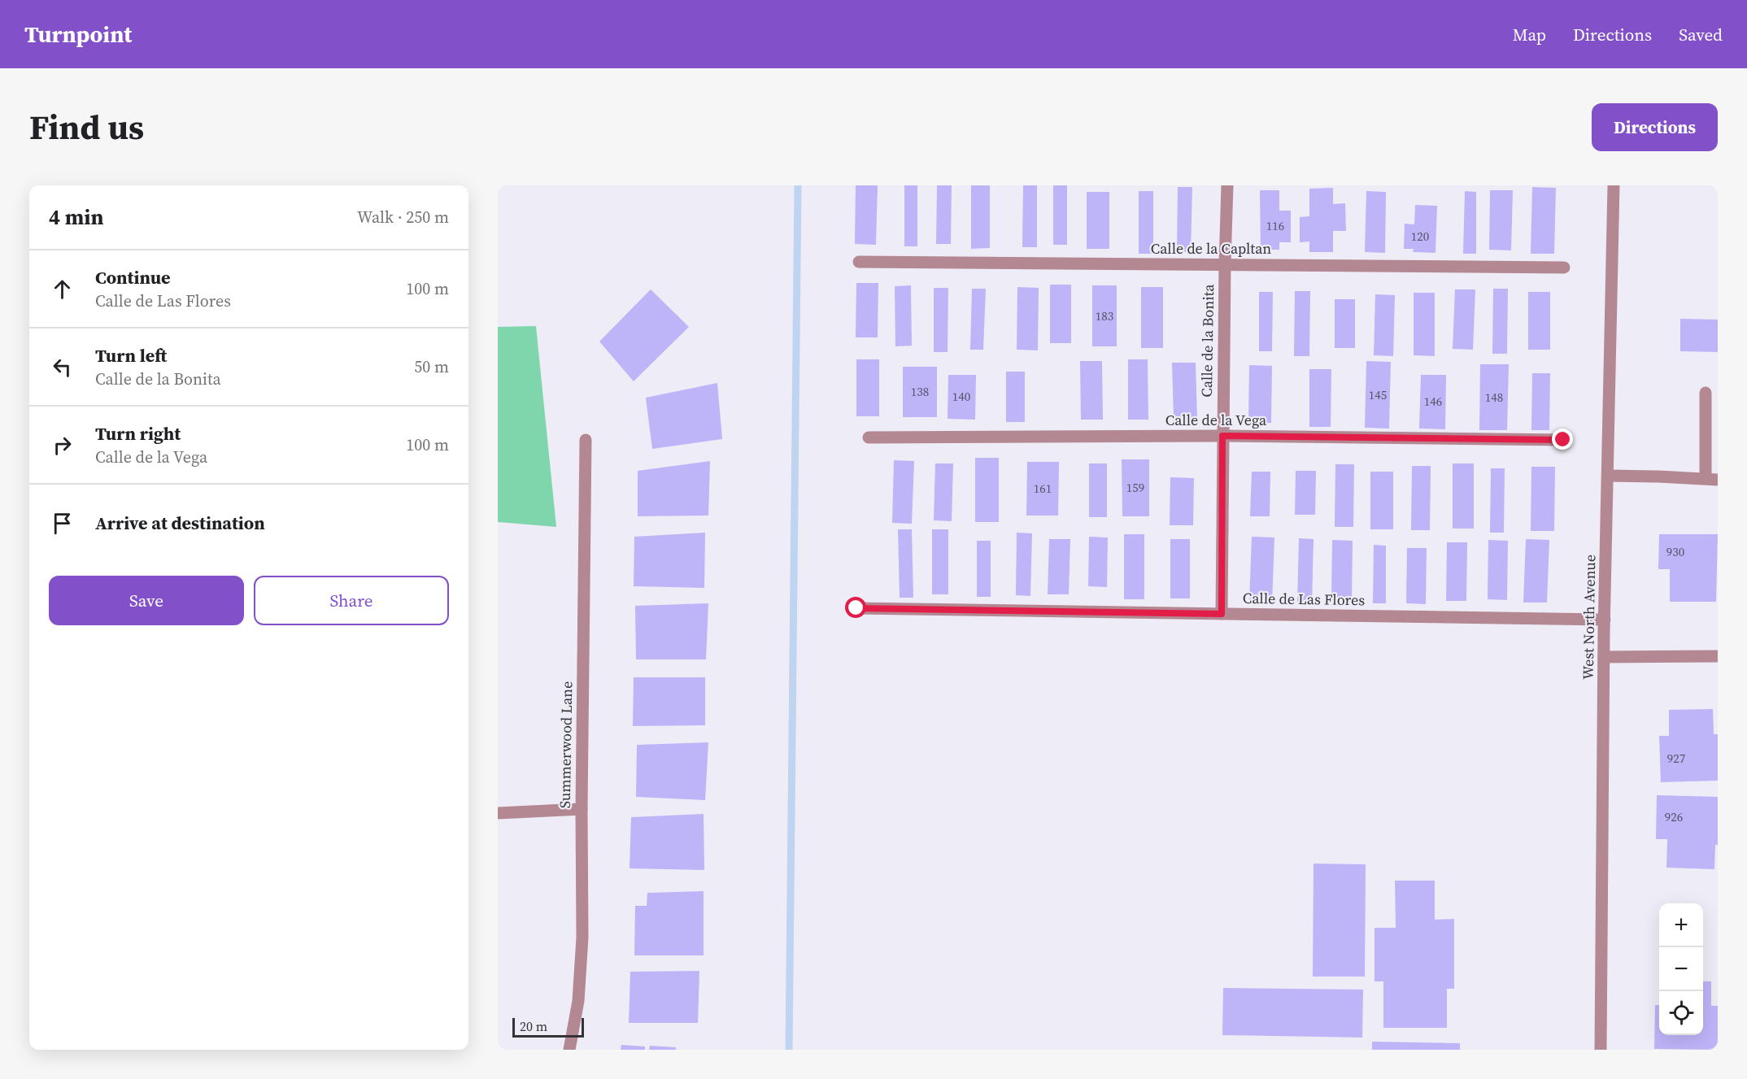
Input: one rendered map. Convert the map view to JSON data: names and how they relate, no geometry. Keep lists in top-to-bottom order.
{
  "streets": {
    "street": [
      "Calle de la Capltan",
      "Calle de la Bonita",
      "Calle de la Vega",
      "Calle de Las Flores",
      "West North Avenue",
      "Summerwood Lane"
    ]
  },
  "crossings": [
    ["Calle de la Capltan", "Calle de la Bonita"],
    ["Calle de la Bonita", "Calle de la Vega"],
    ["Calle de la Bonita", "Calle de Las Flores"],
    ["Calle de Las Flores", "West North Avenue"]
  ],
  "house_numbers": [
    "116",
    "120",
    "183",
    "138",
    "145",
    "140",
    "148",
    "146",
    "159",
    "161",
    "930",
    "927",
    "926"
  ],
  "scale_bar": "20 m",
  "page": {
    "header": "Turnpoint",
    "nav": ["Map", "Directions", "Saved"],
    "title": "Find us",
    "buttons": [
      "Directions",
      ["Save", "Share"]
    ],
    "heading": ["4 min", "Walk · 250 m"],
    "list": [
      ["Continue", "Calle de Las Flores", "100 m"],
      ["Turn left", "Calle de la Bonita", "50 m"],
      ["Turn right", "Calle de la Vega", "100 m"],
      "Arrive at destination"
    ],
    "map_buttons": ["+", "−"],
    "scale": "20 m"
  }
}
